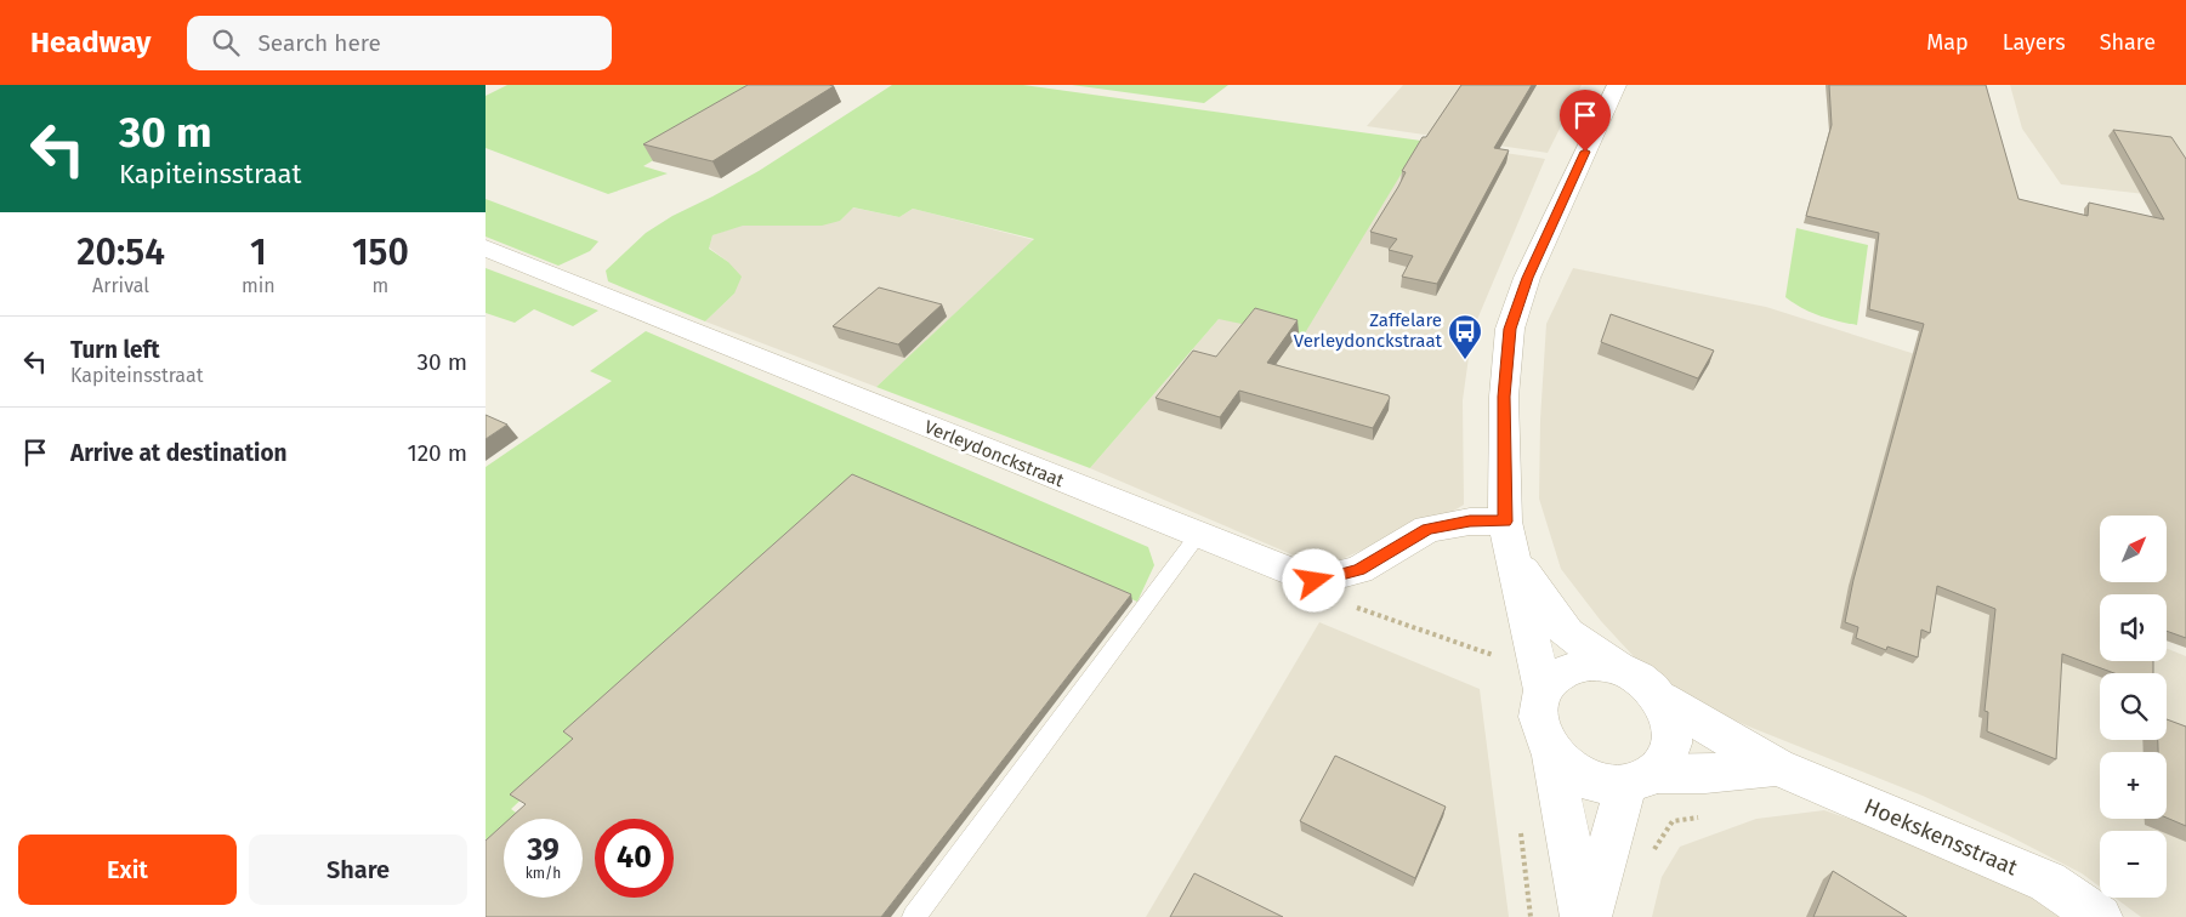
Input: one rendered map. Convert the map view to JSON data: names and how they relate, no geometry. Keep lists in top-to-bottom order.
{
  "streets": {
    "street": ["Verleydonckstraat", "Hoekskensstraat"]
  },
  "places": {
    "bus stop": ["Zaffelare Verleydonckstraat"]
  },
  "north": "top right",
  "page": {
    "header": "Headway",
    "search": "Search here",
    "nav": ["Map", "Layers", "Share"],
    "turn": ["30 m", "Kapiteinsstraat"],
    "eta": [
      "20:54",
      "Arrival",
      "1",
      "min",
      "150",
      "m"
    ],
    "list": [
      {
        "name": "Turn left",
        "note": "Kapiteinsstraat",
        "value": "30 m"
      },
      {
        "name": "Arrive at destination",
        "value": "120 m"
      }
    ],
    "map_buttons": ["+", "−"],
    "speed": "39 km/h",
    "limit": "40",
    "buttons": ["Exit", "Share"]
  }
}
